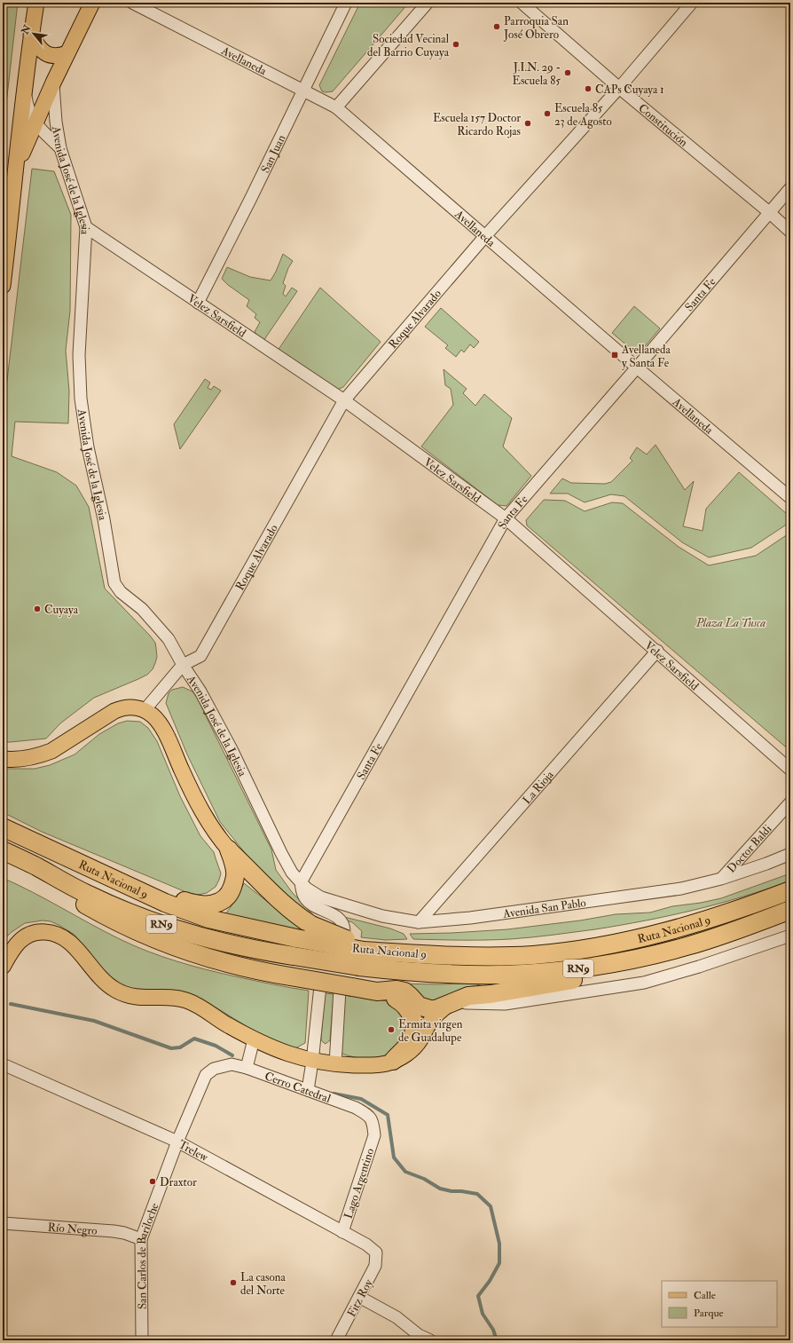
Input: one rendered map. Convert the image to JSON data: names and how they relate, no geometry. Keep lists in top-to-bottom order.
{
  "streets": {
    "highway": ["Ruta Nacional 9", "RN9"],
    "main road": ["Avenida José de la Iglesia"],
    "street": [
      "Avellaneda",
      "Constitución",
      "San Juan",
      "Santa Fe",
      "Velez Sarsfield",
      "Roque Alvarado",
      "La Rioja",
      "Doctor Baldi",
      "Avenida San Pablo",
      "Cerro Catedral",
      "Trelew",
      "Lago Argentino",
      "Río Negro",
      "San Carlos de Bariloche",
      "Fitz Roy"
    ]
  },
  "crossings": [
    ["Avellaneda", "San Juan"],
    ["Avellaneda", "Santa Fe"],
    ["Avellaneda", "Roque Alvarado"],
    ["Constitución", "Santa Fe"],
    ["Constitución", "Roque Alvarado"],
    ["San Juan", "Velez Sarsfield"],
    ["Avenida José de la Iglesia", "Santa Fe"],
    ["Avenida José de la Iglesia", "Velez Sarsfield"],
    ["Avenida José de la Iglesia", "Roque Alvarado"],
    ["Avenida José de la Iglesia", "Avenida San Pablo"],
    ["Santa Fe", "Velez Sarsfield"],
    ["Santa Fe", "Avenida San Pablo"],
    ["Velez Sarsfield", "Roque Alvarado"],
    ["Velez Sarsfield", "La Rioja"],
    ["La Rioja", "Avenida San Pablo"],
    ["Doctor Baldi", "Avenida San Pablo"],
    ["Ruta Nacional 9", "RN9"],
    ["Cerro Catedral", "Lago Argentino"],
    ["Cerro Catedral", "San Carlos de Bariloche"],
    ["Trelew", "Lago Argentino"],
    ["Trelew", "San Carlos de Bariloche"],
    ["Trelew", "Fitz Roy"],
    ["Río Negro", "San Carlos de Bariloche"]
  ],
  "parks": ["Plaza La Tusca"],
  "places": {
    "other": [
      "Parroquia San José Obrero",
      "Sociedad Vecinal del Barrio Cuyaya",
      "J.I.N. 29 - Escuela 85",
      "CAPs Cuyaya 1",
      "Escuela 85 23 de Agosto",
      "Escuela 157 Doctor Ricardo Rojas",
      "Cuyaya",
      "Ermita virgen de Guadalupe",
      "Draxtor",
      "La casona del Norte"
    ],
    "transit": ["Avellaneda y Santa Fe"]
  },
  "legend": ["Calle", "Parque"],
  "north": "top left"
}
